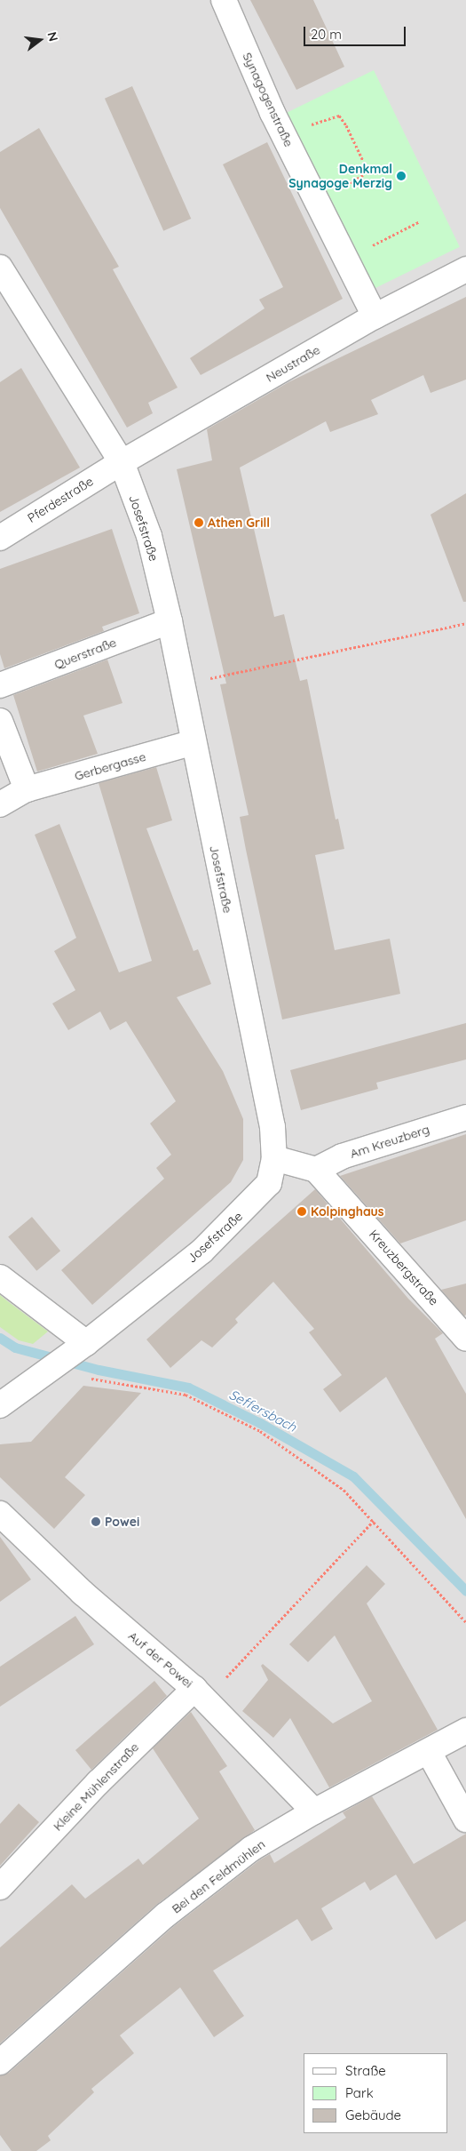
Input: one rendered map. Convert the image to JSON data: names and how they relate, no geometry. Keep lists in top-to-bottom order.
{
  "streets": {
    "street": [
      "Synagogenstraße",
      "Neustraße",
      "Pferdestraße",
      "Josefstraße",
      "Querstraße",
      "Gerbergasse",
      "Am Kreuzberg",
      "Kreuzbergstraße",
      "Auf der Powei",
      "Kleine Mühlenstraße",
      "Bei den Feldmühlen"
    ]
  },
  "crossings": [
    ["Synagogenstraße", "Neustraße"],
    ["Neustraße", "Pferdestraße"],
    ["Neustraße", "Josefstraße"],
    ["Pferdestraße", "Josefstraße"],
    ["Josefstraße", "Querstraße"],
    ["Josefstraße", "Gerbergasse"],
    ["Am Kreuzberg", "Kreuzbergstraße"],
    ["Auf der Powei", "Kleine Mühlenstraße"],
    ["Auf der Powei", "Bei den Feldmühlen"]
  ],
  "water": ["Seffersbach"],
  "places": [
    "Denkmal Synagoge Merzig",
    "Athen Grill",
    "Kolpinghaus",
    "Powei"
  ],
  "legend": ["Straße", "Park", "Gebäude"],
  "scale_bar": "20 m",
  "north": "right"
}
